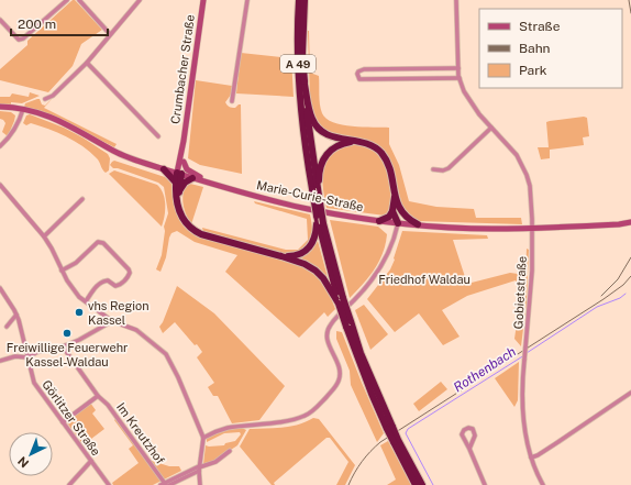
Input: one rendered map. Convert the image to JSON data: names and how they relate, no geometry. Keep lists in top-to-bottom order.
{
  "streets": {
    "highway": ["A 49"],
    "main road": ["Crumbacher Straße", "Marie-Curie-Straße"],
    "street": ["Gobietstraße", "Görlitzer Straße", "Im Kreutzhof"]
  },
  "crossings": [
    ["Crumbacher Straße", "Marie-Curie-Straße"],
    ["Marie-Curie-Straße", "Gobietstraße"]
  ],
  "water": ["Rothenbach"],
  "parks": ["Friedhof Waldau"],
  "places": ["vhs Region Kassel", "Freiwillige Feuerwehr Kassel-Waldau"],
  "legend": ["Straße", "Bahn", "Park"],
  "scale_bar": "200 m",
  "north": "bottom left"
}
